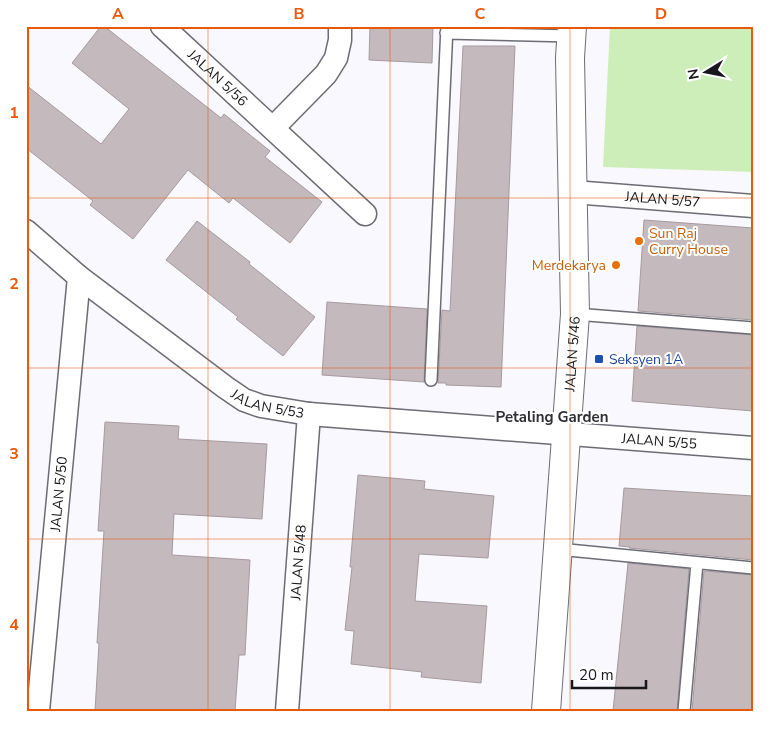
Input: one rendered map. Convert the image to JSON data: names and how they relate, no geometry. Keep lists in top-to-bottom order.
{
  "streets": {
    "street": [
      "JALAN 5/56",
      "JALAN 5/57",
      "JALAN 5/46",
      "JALAN 5/53",
      "JALAN 5/55",
      "JALAN 5/50",
      "JALAN 5/48"
    ]
  },
  "crossings": [
    ["JALAN 5/57", "JALAN 5/46"],
    ["JALAN 5/46", "JALAN 5/53"],
    ["JALAN 5/46", "JALAN 5/55"],
    ["JALAN 5/53", "JALAN 5/55"],
    ["JALAN 5/53", "JALAN 5/50"],
    ["JALAN 5/53", "JALAN 5/48"]
  ],
  "districts": ["Petaling Garden"],
  "places": {
    "other": ["Sun Raj Curry House", "Merdekarya"],
    "transit": ["Seksyen 1A"]
  },
  "scale_bar": "20 m",
  "north": "left",
  "grid": {
    "columns": [
      "A",
      "B",
      "C",
      "D"
    ],
    "rows": [
      "1",
      "2",
      "3",
      "4"
    ]
  }
}
